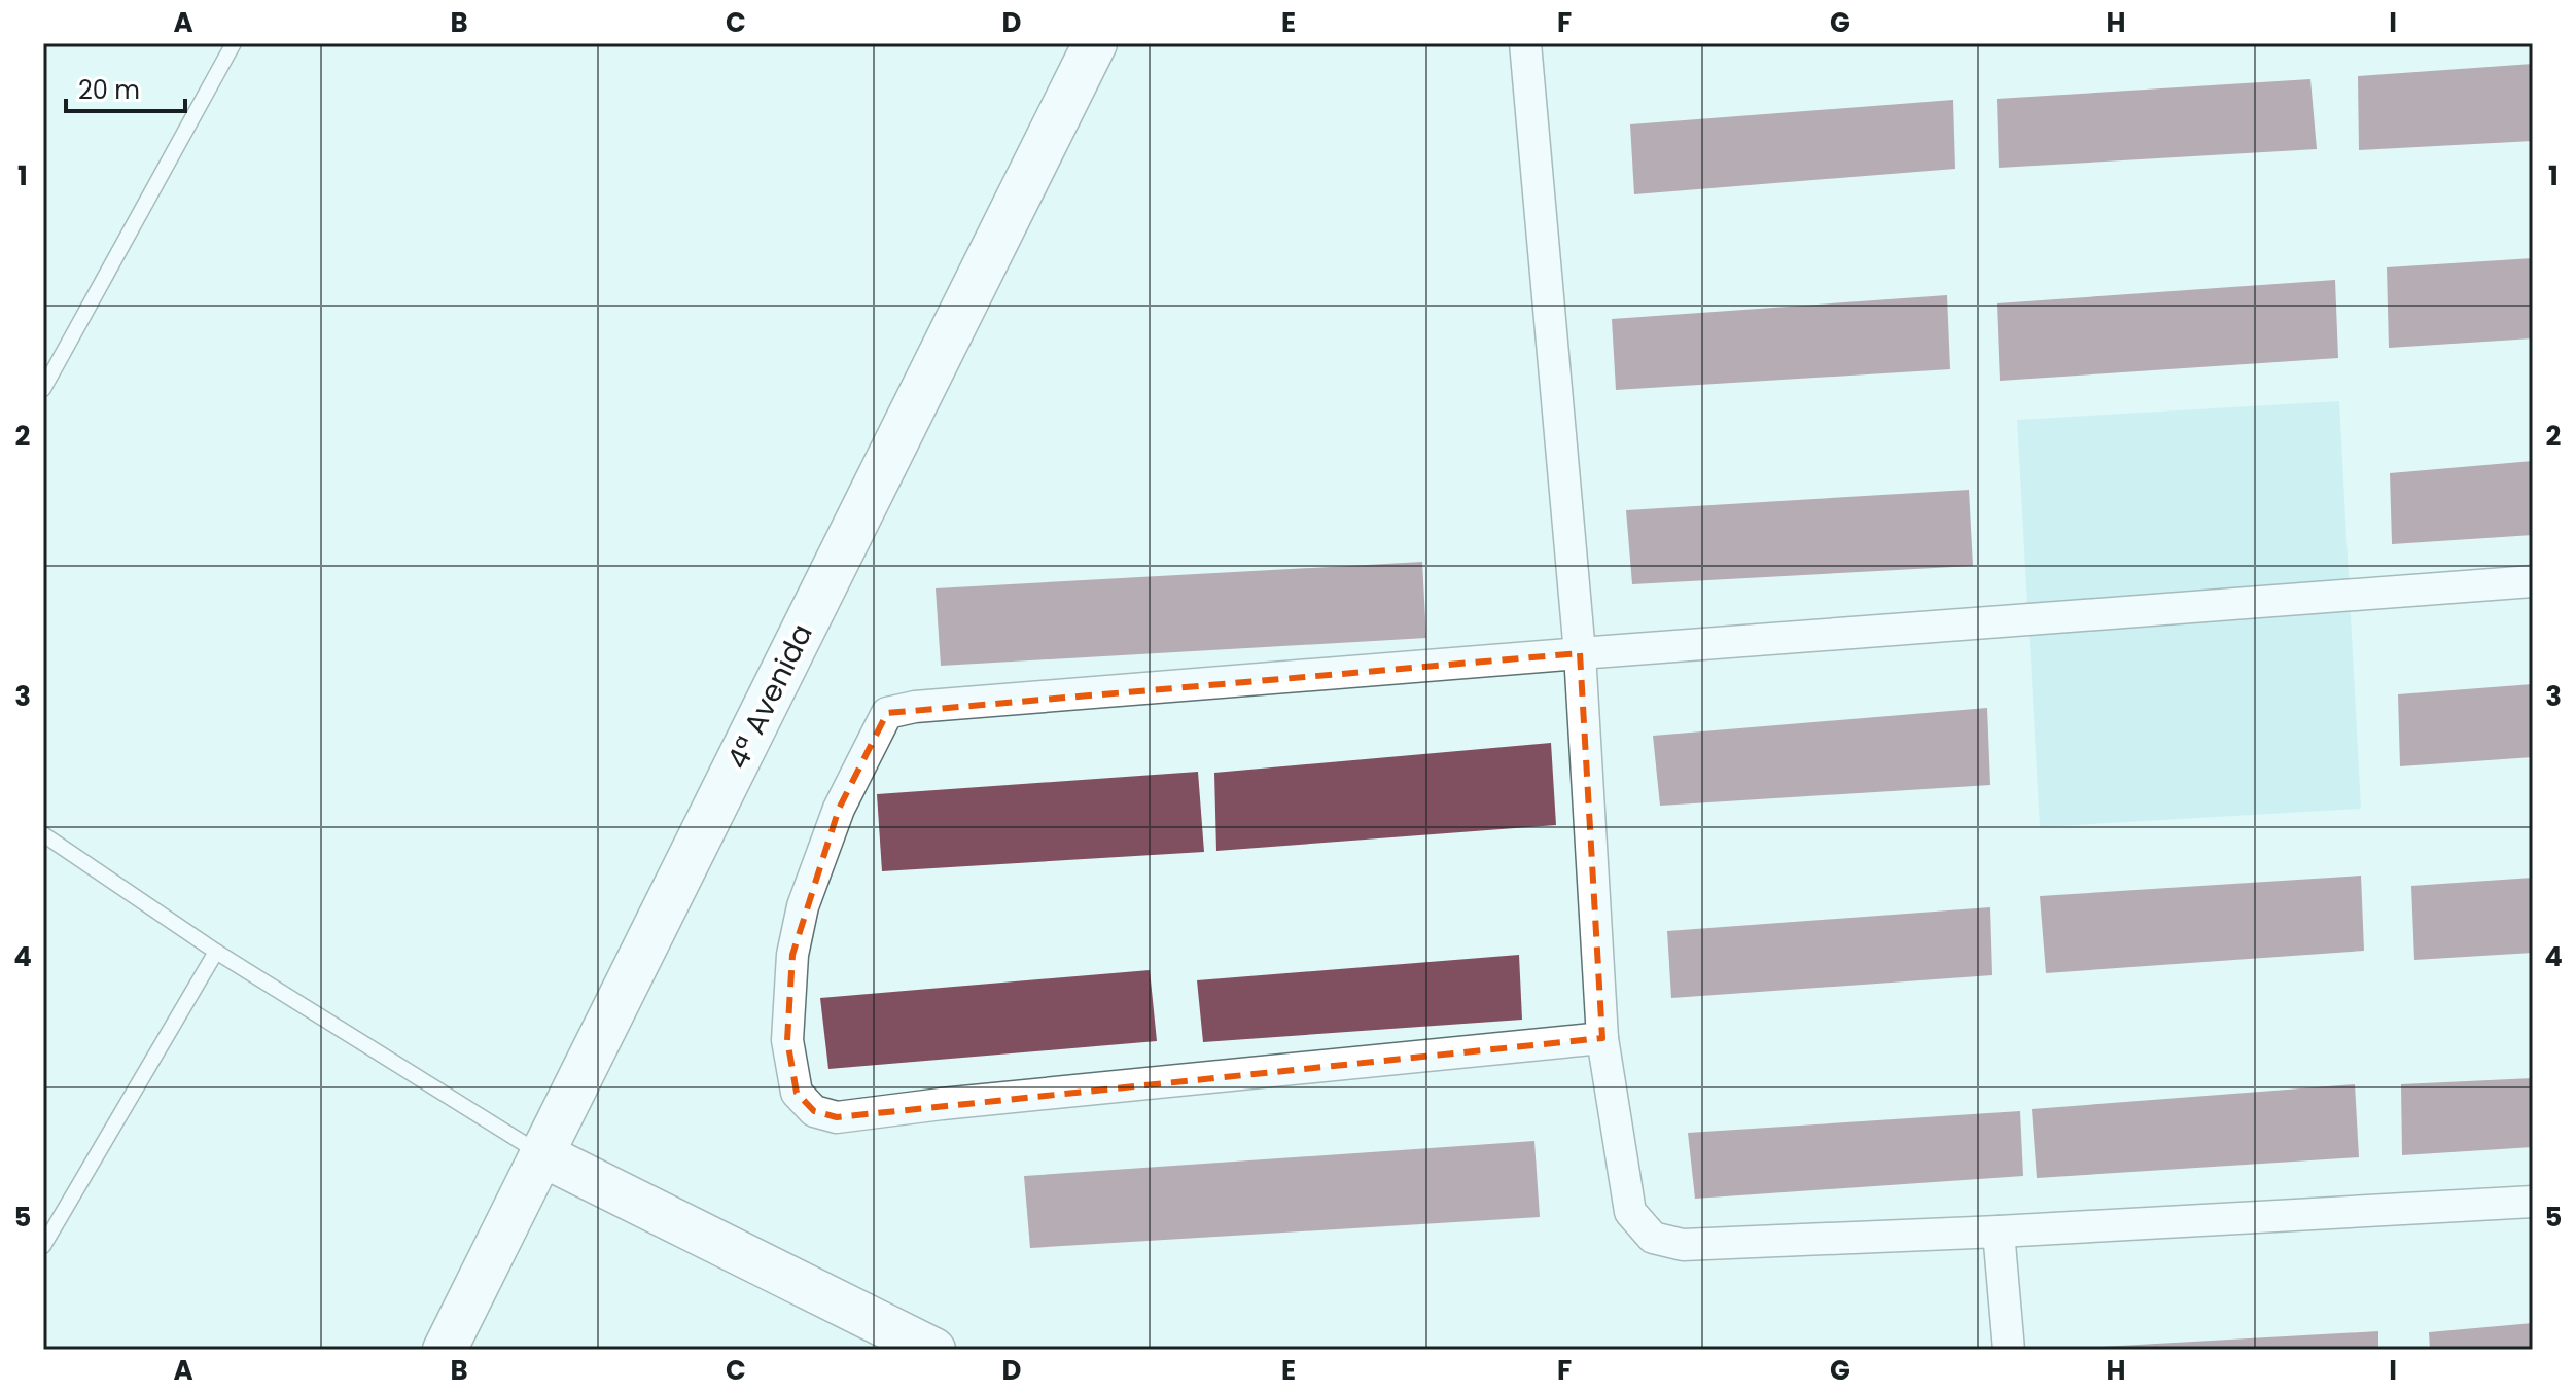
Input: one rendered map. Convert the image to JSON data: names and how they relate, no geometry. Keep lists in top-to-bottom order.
{
  "streets": {
    "street": ["4ª Avenida"]
  },
  "scale_bar": "20 m",
  "grid": {
    "columns": [
      "A",
      "B",
      "C",
      "D",
      "E",
      "F",
      "G",
      "H",
      "I"
    ],
    "rows": [
      "1",
      "2",
      "3",
      "4",
      "5"
    ]
  }
}
